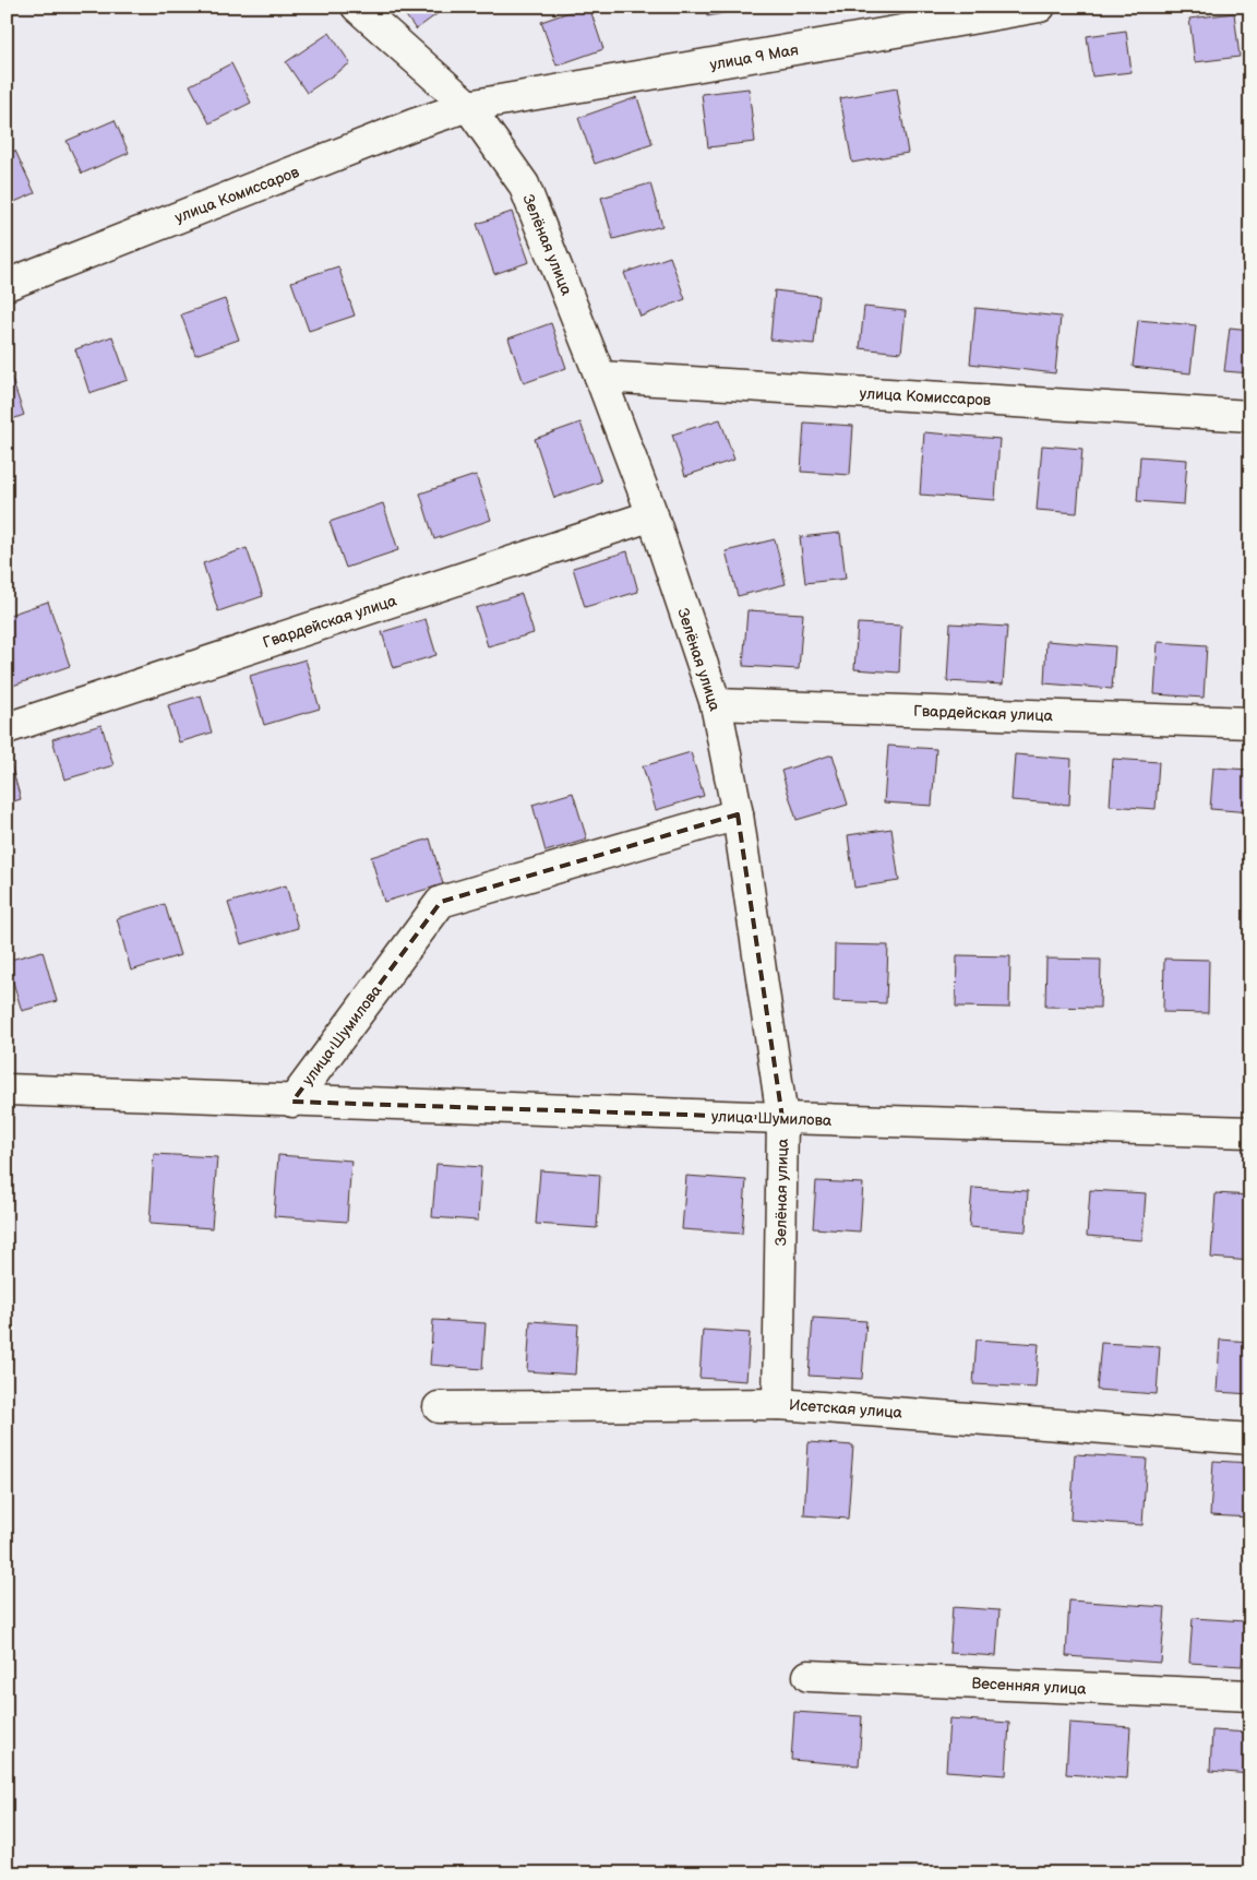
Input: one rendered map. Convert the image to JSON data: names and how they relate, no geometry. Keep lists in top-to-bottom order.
{
  "streets": {
    "street": [
      "улица 9 Мая",
      "улица Комиссаров",
      "Зелёная улица",
      "Гвардейская улица",
      "улица Шумилова",
      "Исетская улица",
      "Весенняя улица"
    ]
  },
  "crossings": [
    ["улица 9 Мая", "улица Комиссаров"],
    ["улица 9 Мая", "Зелёная улица"],
    ["улица Комиссаров", "Зелёная улица"],
    ["Зелёная улица", "Гвардейская улица"],
    ["Зелёная улица", "улица Шумилова"],
    ["Зелёная улица", "Исетская улица"]
  ]
}
